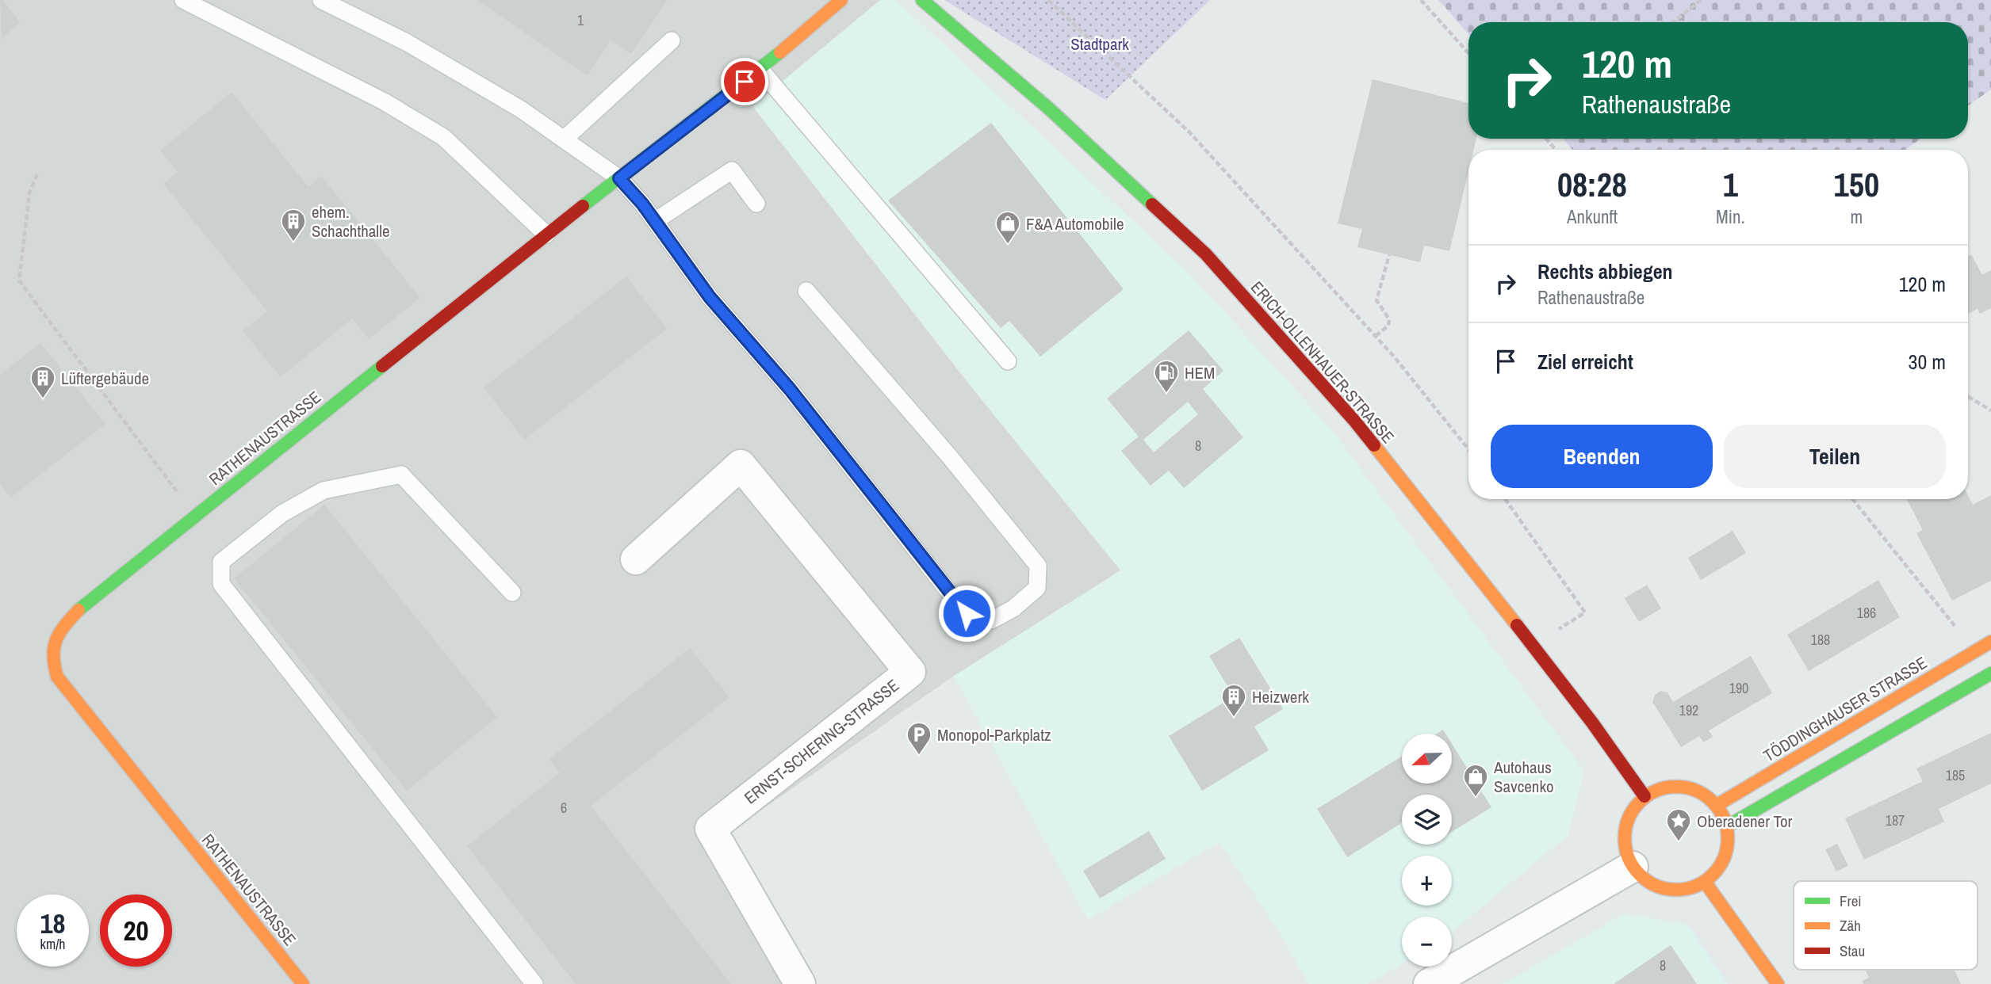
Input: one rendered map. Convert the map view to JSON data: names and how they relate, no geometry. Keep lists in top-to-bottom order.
{
  "streets": {
    "street": [
      "ERICH-OLLENHAUER-STRASSE",
      "RATHENAUSTRASSE",
      "TÖDDINGHAUSER STRASSE",
      "ERNST-SCHERING-STRASSE"
    ]
  },
  "crossings": [
    ["ERICH-OLLENHAUER-STRASSE", "TÖDDINGHAUSER STRASSE"]
  ],
  "parks": ["Stadtpark"],
  "places": {
    "building": ["ehem. Schachthalle", "Lüftergebäude", "Heizwerk"],
    "shop": ["F&A Automobile", "Autohaus Savcenko"],
    "fuel station": ["HEM"],
    "parking": ["Monopol-Parkplatz"],
    "place": ["Oberadener Tor"]
  },
  "house_numbers": [
    "1",
    "8",
    "186",
    "188",
    "190",
    "192",
    "185",
    "6",
    "187",
    "8"
  ],
  "legend": ["Frei", "Zäh", "Stau"],
  "north": "left",
  "page": {
    "turn": ["120 m", "Rathenaustraße"],
    "eta": [
      "08:28",
      "Ankunft",
      "1",
      "Min.",
      "150",
      "m"
    ],
    "list": [
      {
        "name": "Rechts abbiegen",
        "note": "Rathenaustraße",
        "value": "120 m"
      },
      {
        "name": "Ziel erreicht",
        "value": "30 m"
      }
    ],
    "buttons": ["Beenden", "Teilen"],
    "map_buttons": ["+", "−"],
    "speed": "18 km/h",
    "limit": "20"
  }
}
